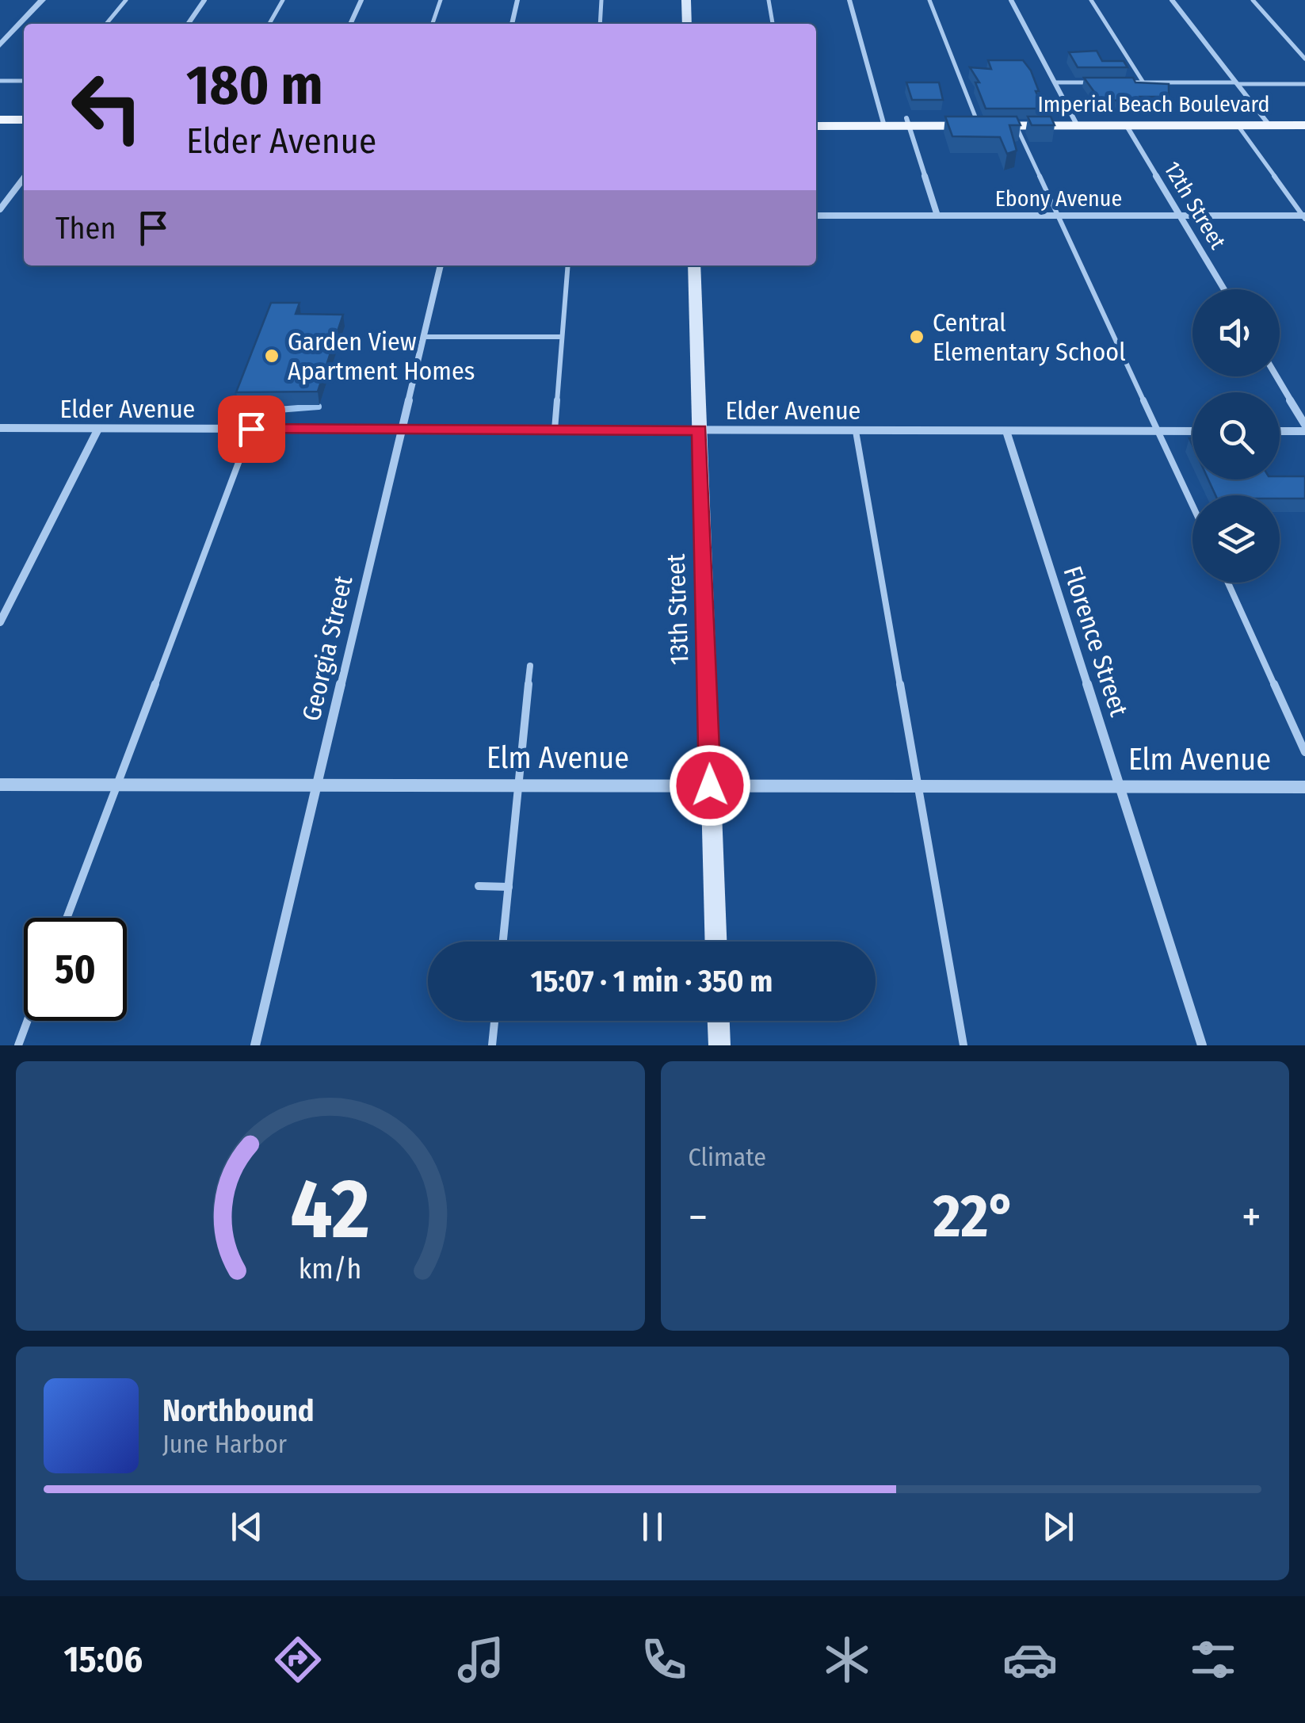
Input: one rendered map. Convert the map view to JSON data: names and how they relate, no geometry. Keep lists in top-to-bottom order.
{
  "streets": {
    "main road": ["Imperial Beach Boulevard", "13th Street"],
    "street": [
      "Ebony Avenue",
      "12th Street",
      "Elder Avenue",
      "Florence Street",
      "Georgia Street",
      "Elm Avenue"
    ]
  },
  "crossings": [
    ["Imperial Beach Boulevard", "12th Street"],
    ["Ebony Avenue", "12th Street"],
    ["Elder Avenue", "13th Street"],
    ["Elder Avenue", "Florence Street"],
    ["Elder Avenue", "Georgia Street"],
    ["13th Street", "Elm Avenue"],
    ["Florence Street", "Elm Avenue"],
    ["Georgia Street", "Elm Avenue"]
  ],
  "places": ["Central Elementary School", "Garden View Apartment Homes"],
  "page": {
    "turn": ["180 m", "Elder Avenue"],
    "then": "Then",
    "limit": "50",
    "trip": "15:07 · 1 min · 350 m",
    "tile": "Climate",
    "heat": ["−", "22°", "+"],
    "song": ["Northbound", "June Harbor"],
    "tabs": "15:06",
    "gauge": ["42", "km/h"]
  }
}
